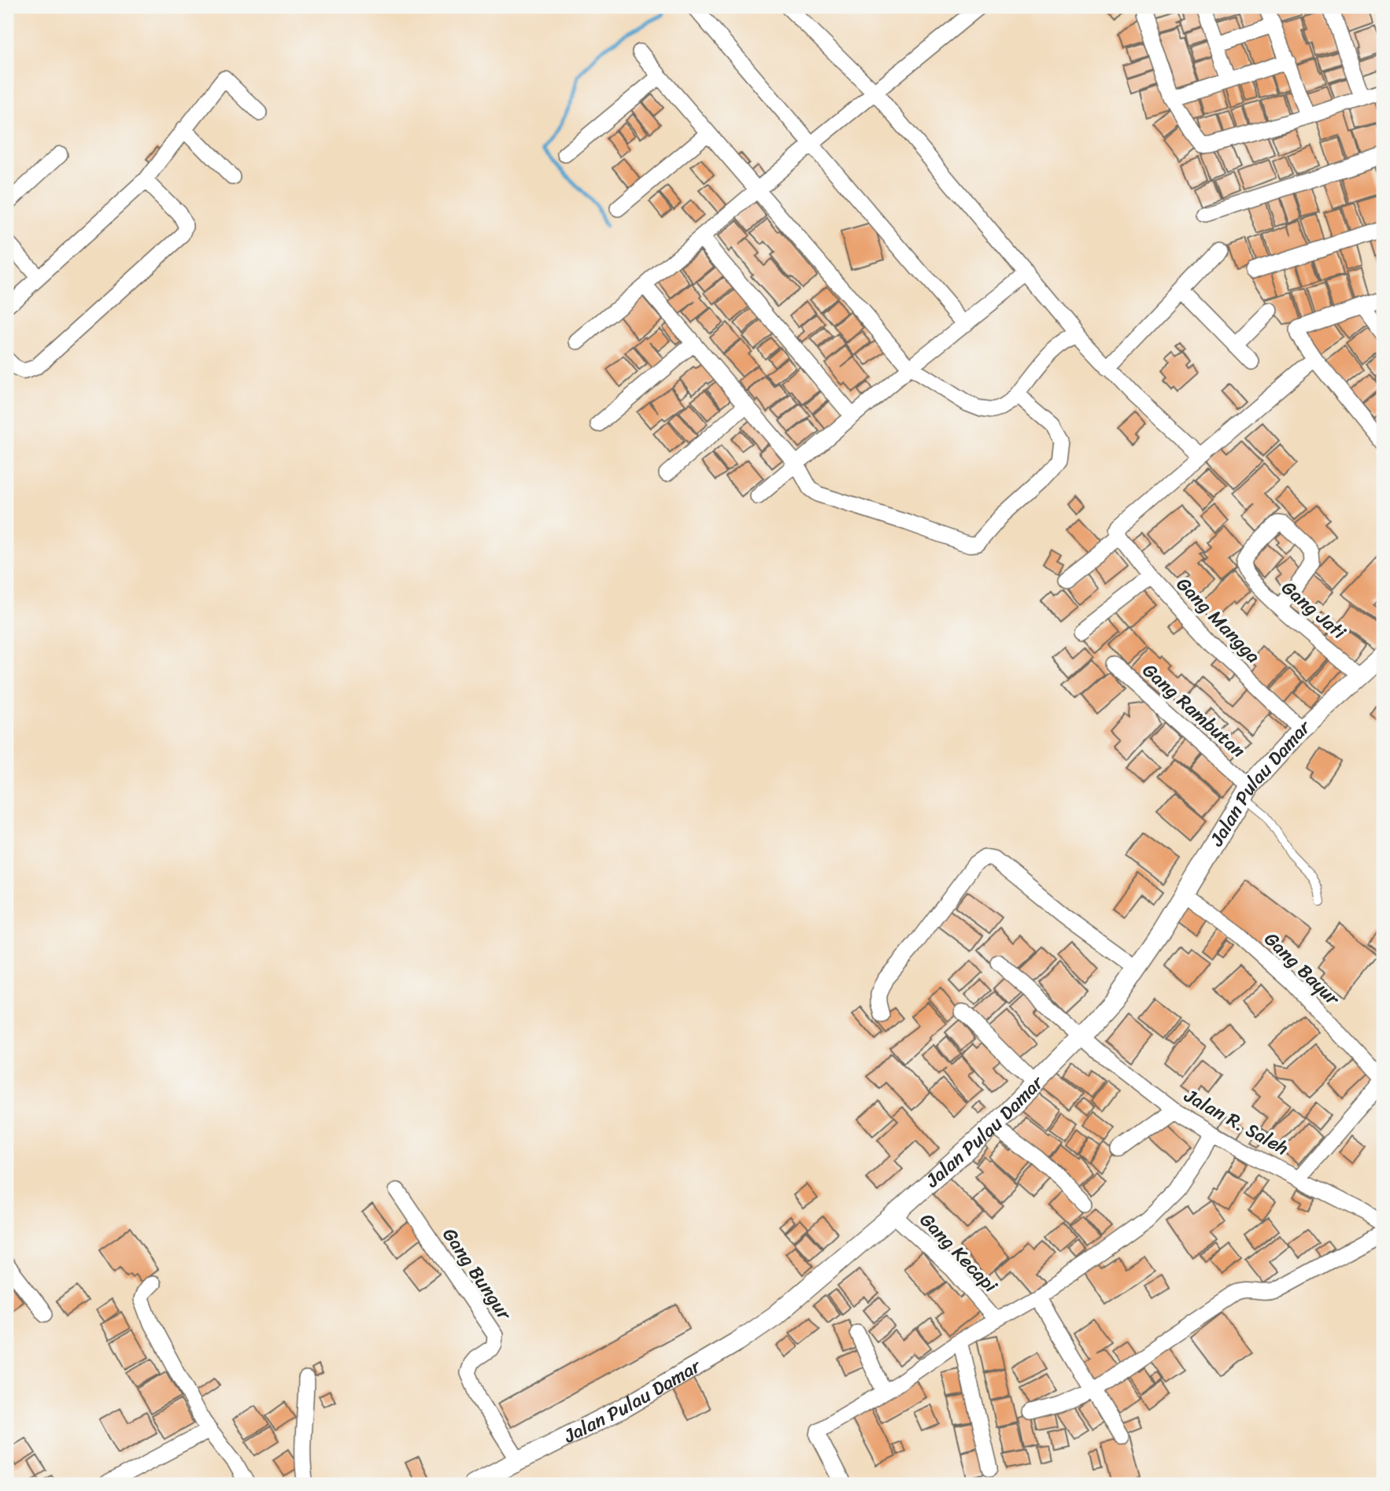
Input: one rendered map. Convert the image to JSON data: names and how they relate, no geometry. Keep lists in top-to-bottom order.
{
  "streets": {
    "street": [
      "Gang Jati",
      "Gang Mangga",
      "Gang Rambutan",
      "Jalan Pulau Damar",
      "Gang Bayur",
      "Jalan R. Saleh",
      "Gang Kecapi",
      "Gang Bungur"
    ]
  },
  "crossings": [
    ["Gang Jati", "Jalan Pulau Damar"],
    ["Gang Mangga", "Jalan Pulau Damar"],
    ["Gang Rambutan", "Jalan Pulau Damar"],
    ["Jalan Pulau Damar", "Gang Bayur"],
    ["Jalan Pulau Damar", "Jalan R. Saleh"],
    ["Jalan Pulau Damar", "Gang Kecapi"],
    ["Jalan Pulau Damar", "Gang Bungur"]
  ]
}
